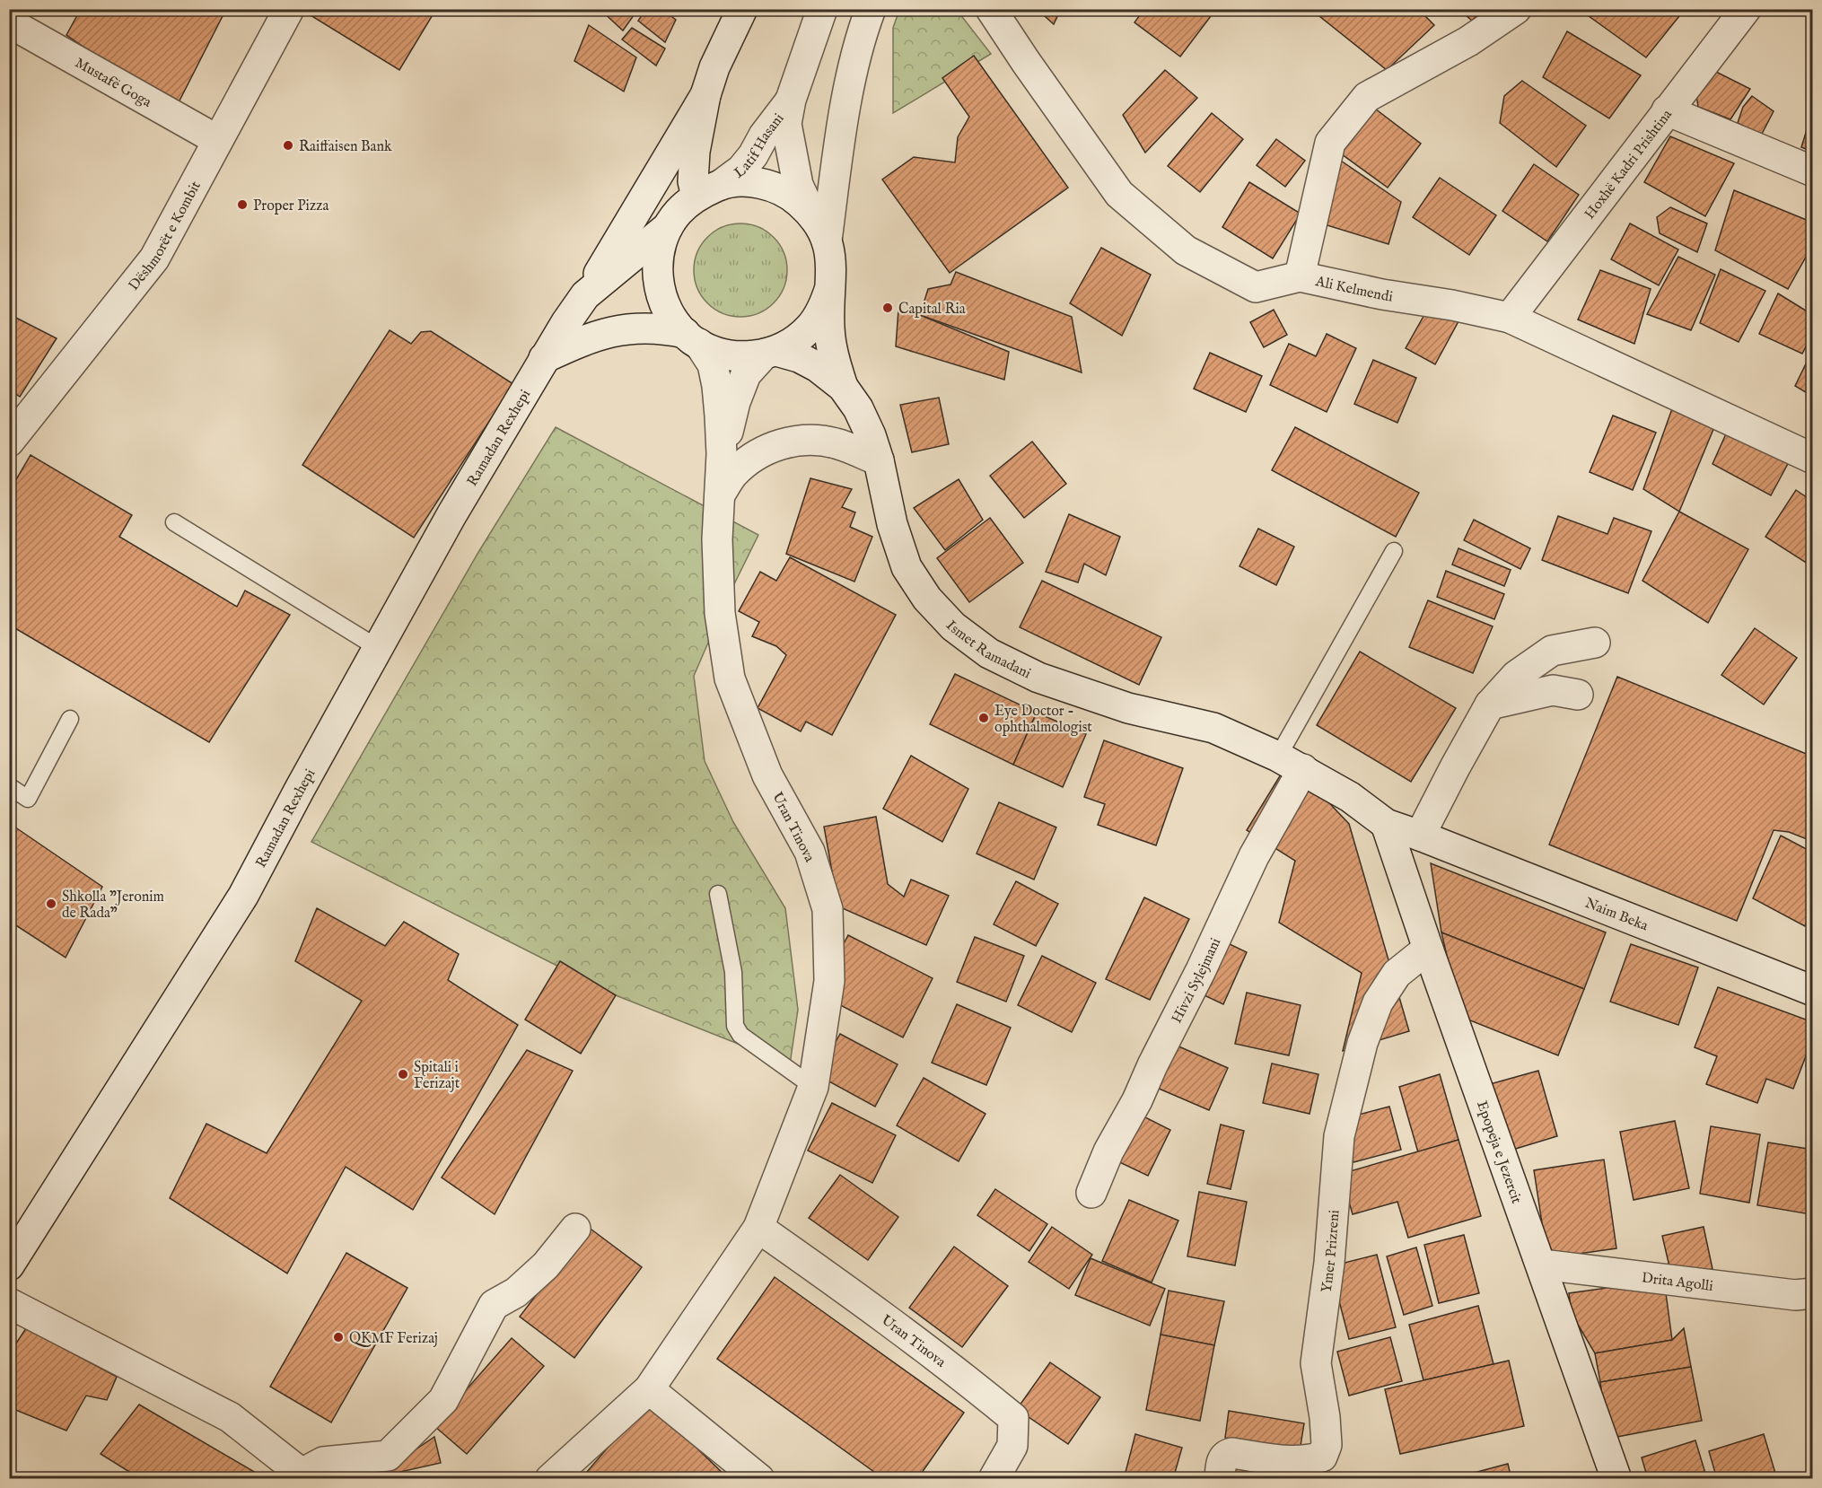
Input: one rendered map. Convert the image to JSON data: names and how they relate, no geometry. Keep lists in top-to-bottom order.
{
  "streets": {
    "street": [
      "Mustafë Goga",
      "Latif Hasani",
      "Hoxhë Kadri Prishtina",
      "Dëshmorët e Kombit",
      "Ali Kelmendi",
      "Ramadan Rexhepi",
      "Ismet Ramadani",
      "Uran Tinova",
      "Naim Beka",
      "Hivzi Sylejmani",
      "Epopeja e Jezercit",
      "Ymer Prizreni",
      "Drita Agolli"
    ]
  },
  "crossings": [
    ["Mustafë Goga", "Dëshmorët e Kombit"],
    ["Latif Hasani", "Ramadan Rexhepi"],
    ["Latif Hasani", "Ismet Ramadani"],
    ["Hoxhë Kadri Prishtina", "Ali Kelmendi"],
    ["Ramadan Rexhepi", "Ismet Ramadani"],
    ["Ismet Ramadani", "Naim Beka"],
    ["Ismet Ramadani", "Hivzi Sylejmani"],
    ["Ismet Ramadani", "Epopeja e Jezercit"],
    ["Naim Beka", "Epopeja e Jezercit"],
    ["Epopeja e Jezercit", "Ymer Prizreni"],
    ["Epopeja e Jezercit", "Drita Agolli"]
  ],
  "places": [
    "Raiffaisen Bank",
    "Proper Pizza",
    "Capital Ria",
    "Eye Doctor - ophthalmologist",
    "Shkolla \"Jeronim de Rada\"",
    "Spitali i Ferizajt",
    "QKMF Ferizaj"
  ]
}
